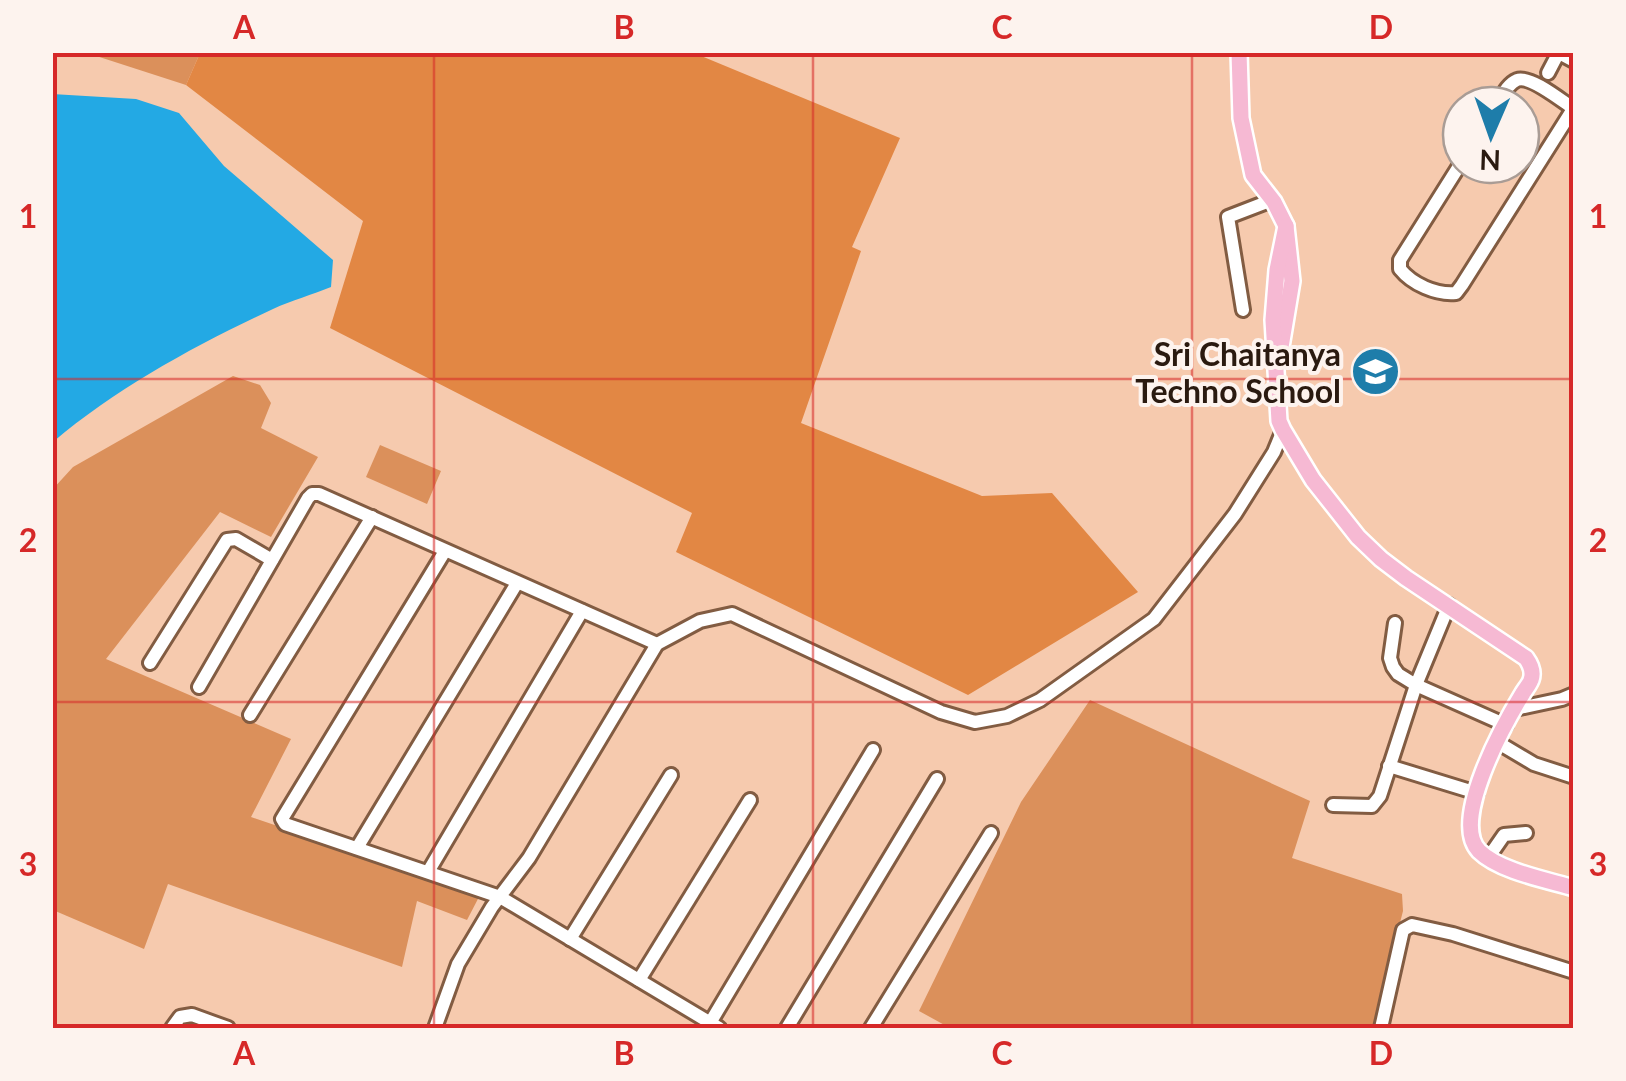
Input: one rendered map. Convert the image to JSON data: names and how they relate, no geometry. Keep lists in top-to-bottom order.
{
  "places": {
    "school or university": ["Sri Chaitanya Techno School"]
  },
  "north": "bottom",
  "grid": {
    "columns": [
      "A",
      "B",
      "C",
      "D"
    ],
    "rows": ["1", "2", "3"]
  }
}
